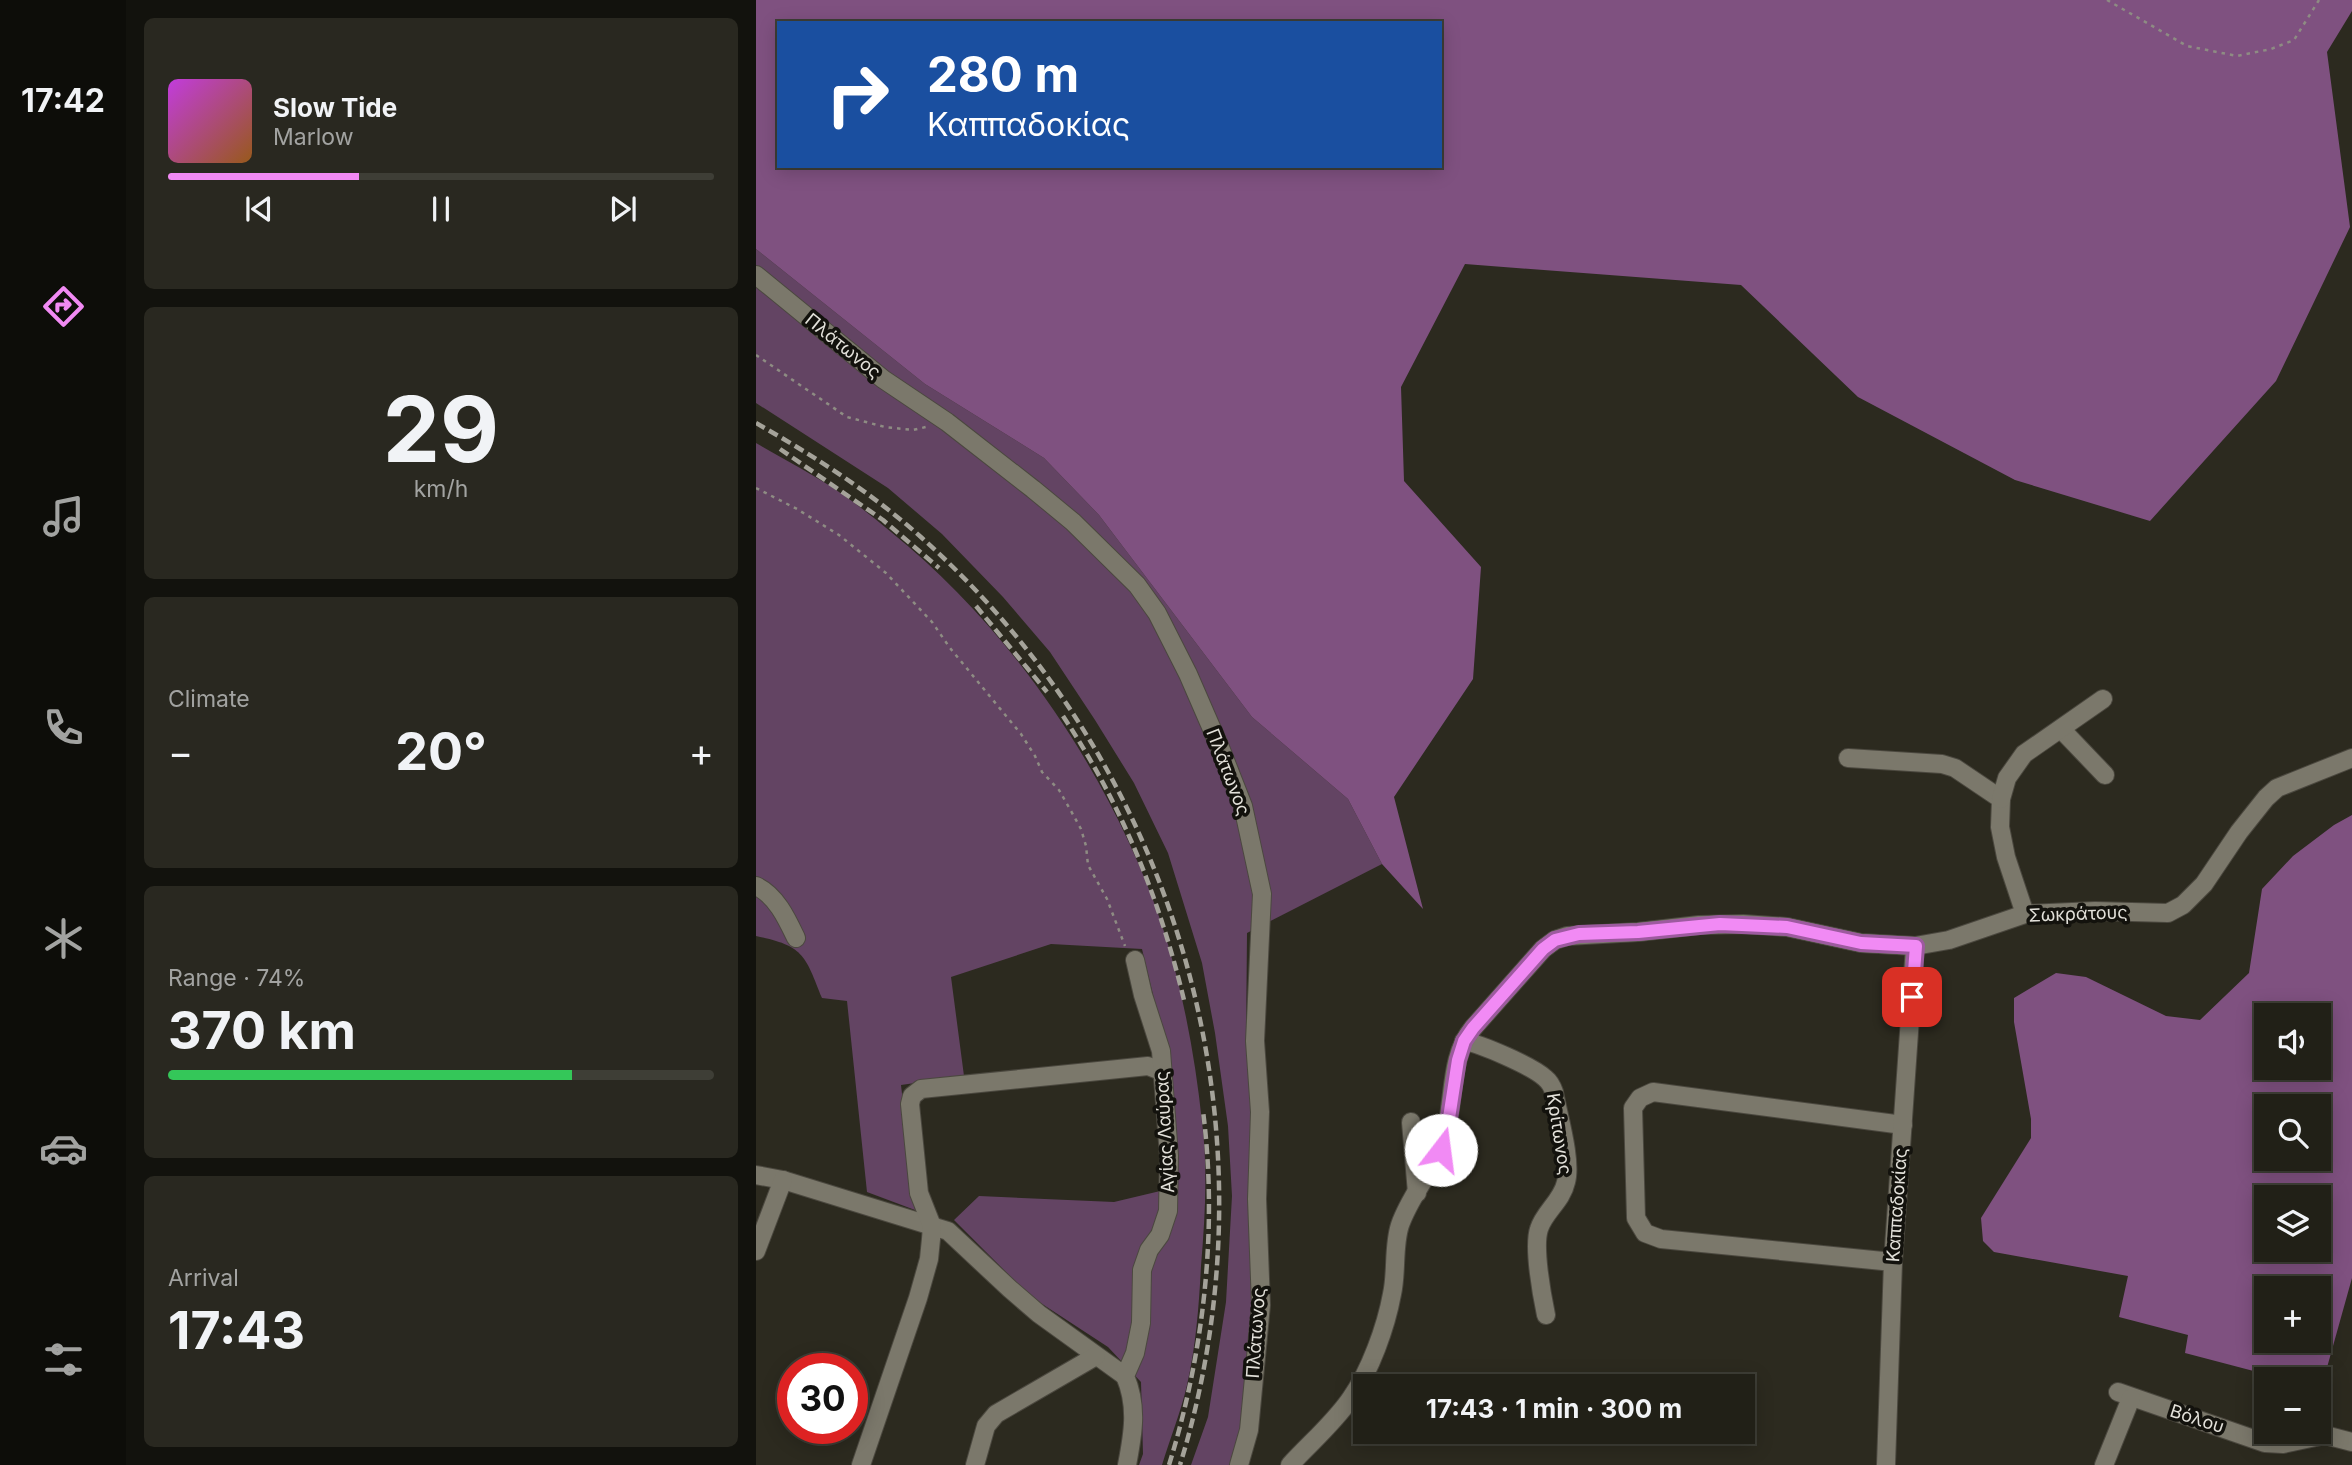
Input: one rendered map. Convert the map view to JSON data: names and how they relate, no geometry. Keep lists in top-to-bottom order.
{
  "streets": {
    "street": [
      "Πλάτωνος",
      "Σωκράτους",
      "Αγίας Λαύρας",
      "Κρίτωνος",
      "Καππαδοκίας",
      "Βόλου"
    ]
  },
  "crossings": [
    ["Σωκράτους", "Κρίτωνος"],
    ["Σωκράτους", "Καππαδοκίας"]
  ],
  "page": {
    "tabs": "17:42",
    "turn": ["280 m", "Καππαδοκίας"],
    "song": ["Slow Tide", "Marlow"],
    "tile": [
      ["29", "km/h"],
      "Climate",
      ["Range · 74%", "370 km"],
      ["Arrival", "17:43"]
    ],
    "heat": ["−", "20°", "+"],
    "map_buttons": ["+", "−"],
    "limit": "30",
    "trip": "17:43 · 1 min · 300 m"
  }
}
